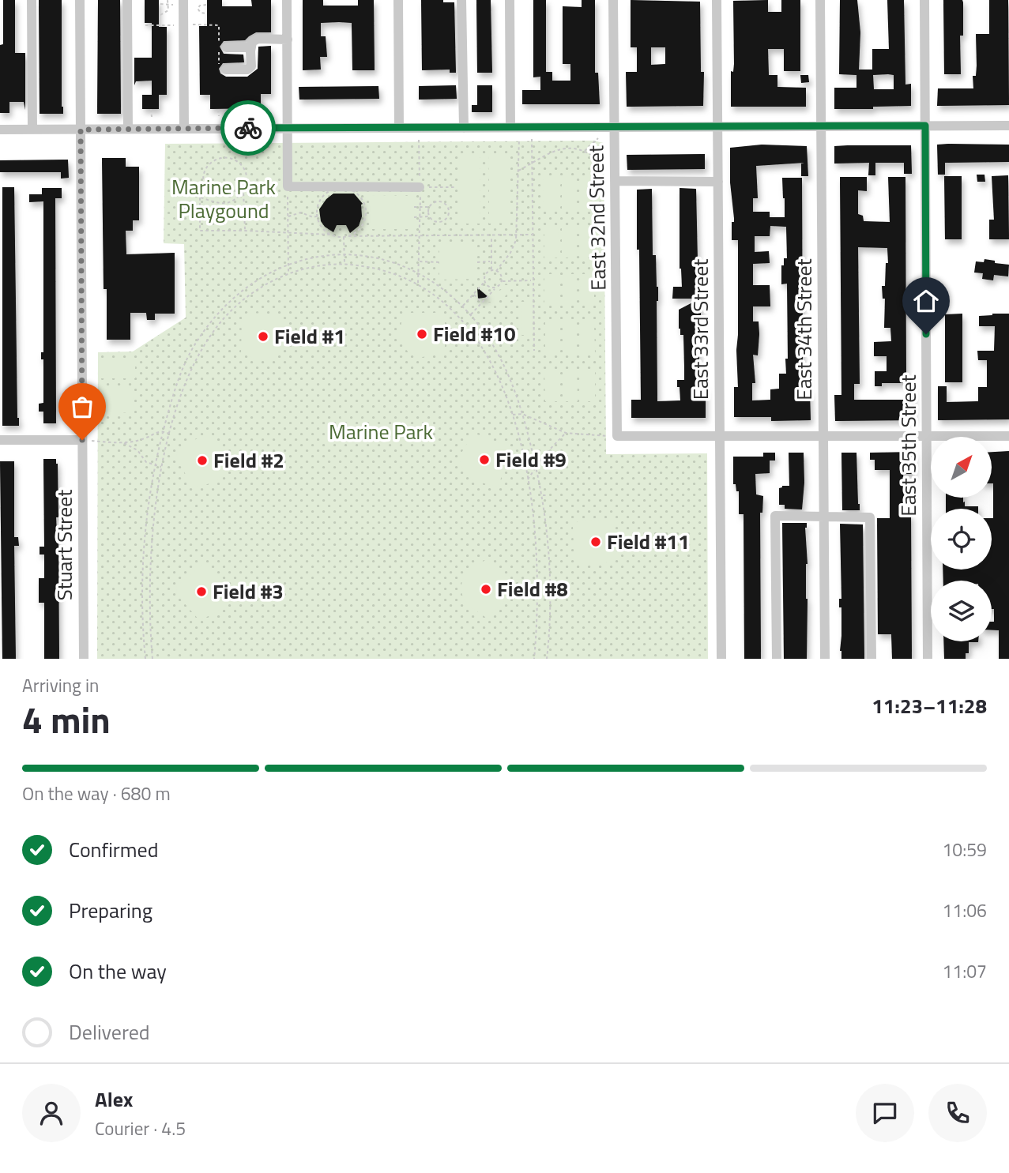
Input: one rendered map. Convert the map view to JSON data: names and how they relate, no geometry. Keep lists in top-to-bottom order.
{
  "streets": {
    "street": [
      "East 32nd Street",
      "East 33rd Street",
      "East 34th Street",
      "East 35th Street",
      "Stuart Street"
    ]
  },
  "parks": ["Marine Park Playgound", "Marine Park"],
  "places": [
    "Field #10",
    "Field #1",
    "Field #9",
    "Field #2",
    "Field #11",
    "Field #8",
    "Field #3"
  ],
  "north": "top right",
  "page": {
    "heading": ["4 min", "Arriving in", "11:23–11:28"],
    "panel": ["Alex", "Courier · 4.5"],
    "bar": "On the way · 680 m",
    "list": [
      ["Confirmed", "10:59"],
      ["Preparing", "11:06"],
      ["On the way", "11:07"],
      "Delivered"
    ]
  }
}
